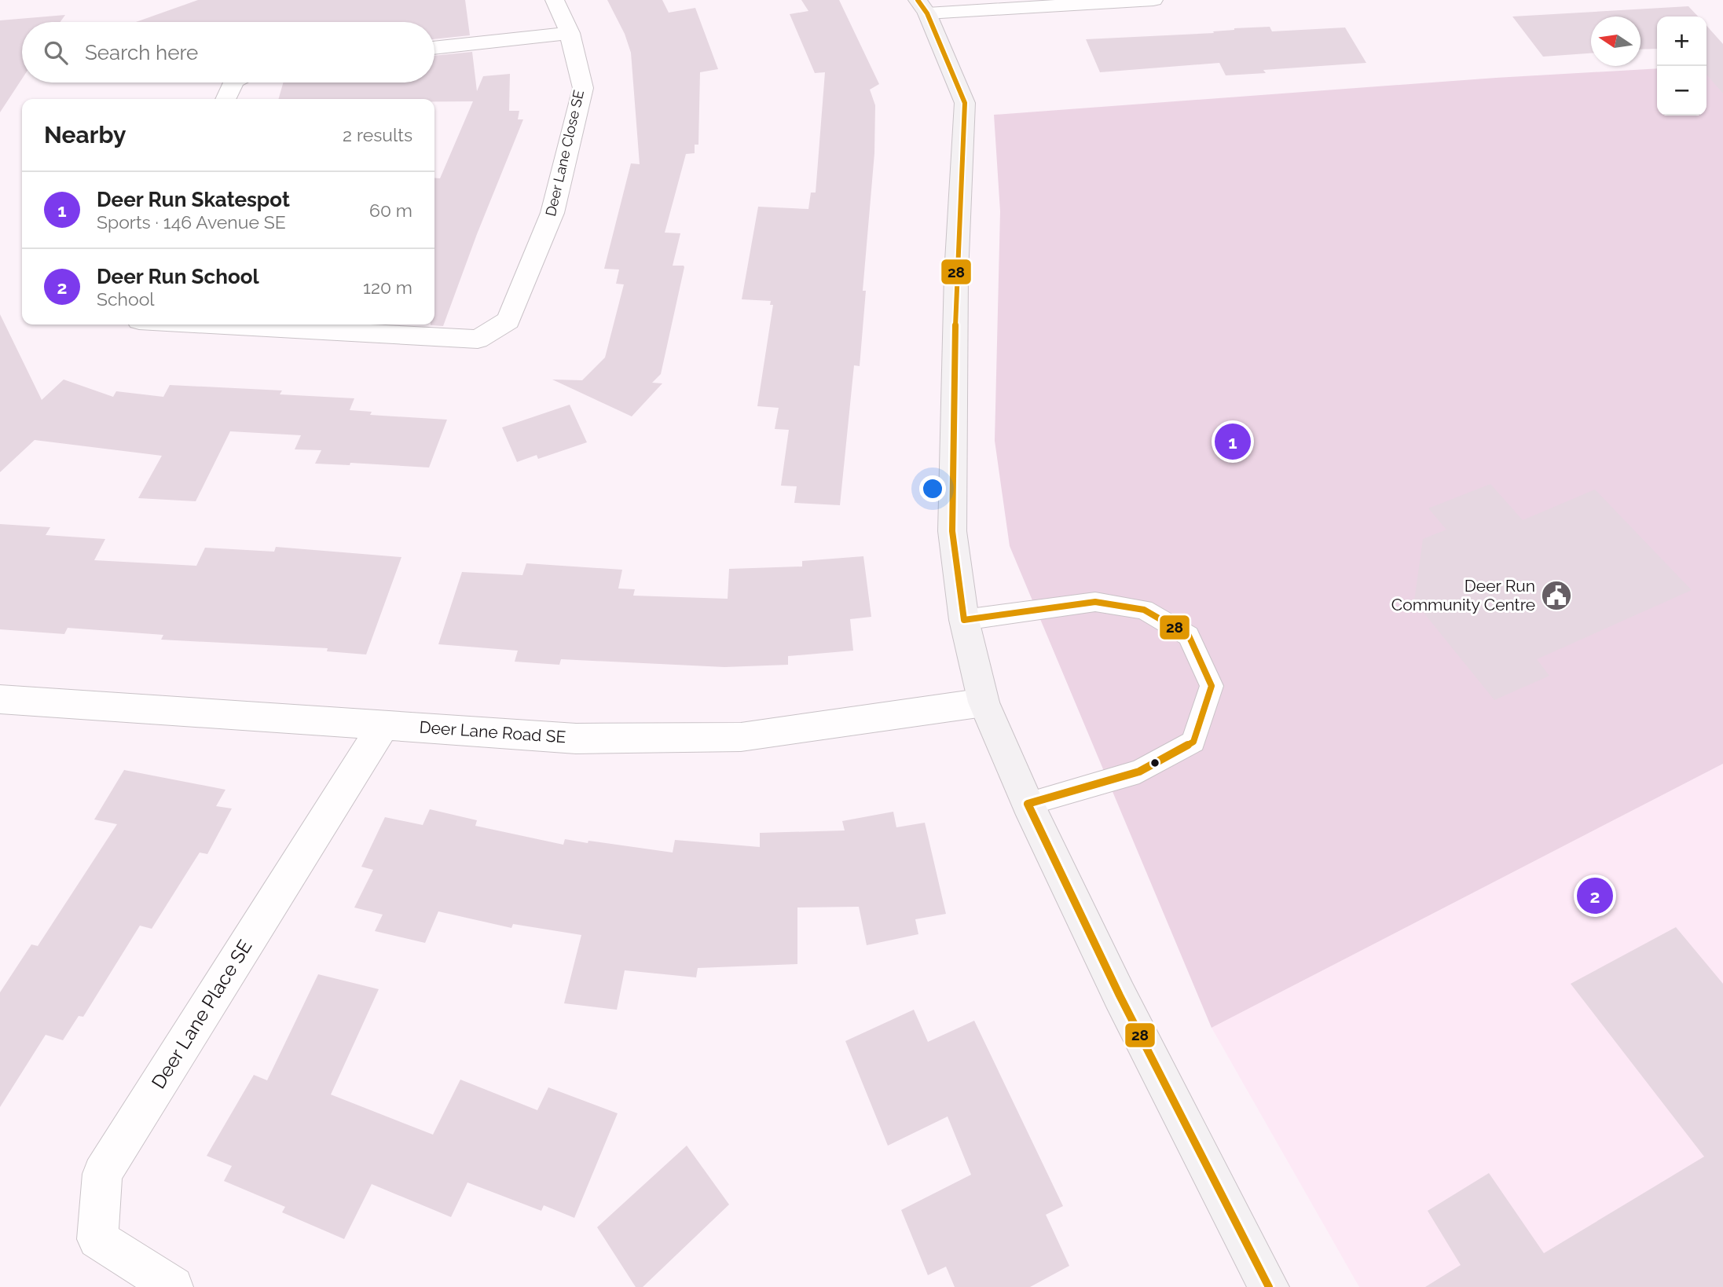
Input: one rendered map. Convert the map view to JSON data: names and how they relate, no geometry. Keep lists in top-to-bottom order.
{
  "streets": {
    "street": ["Deer Lane Close SE", "Deer Lane Road SE", "Deer Lane Place SE"]
  },
  "crossings": [
    ["Deer Lane Road SE", "Deer Lane Place SE"]
  ],
  "places": {
    "public building": ["Deer Run Community Centre"]
  },
  "lines": ["transit line 28"],
  "north": "left",
  "page": {
    "map_buttons": ["+", "−"],
    "search": "Search here",
    "heading": ["Nearby", "2 results"],
    "list": [
      {
        "mark": "1",
        "name": "Deer Run Skatespot",
        "note": "Sports · 146 Avenue SE",
        "value": "60 m"
      },
      {
        "mark": "2",
        "name": "Deer Run School",
        "note": "School",
        "value": "120 m"
      }
    ],
    "pins": ["1", "2"]
  }
}
